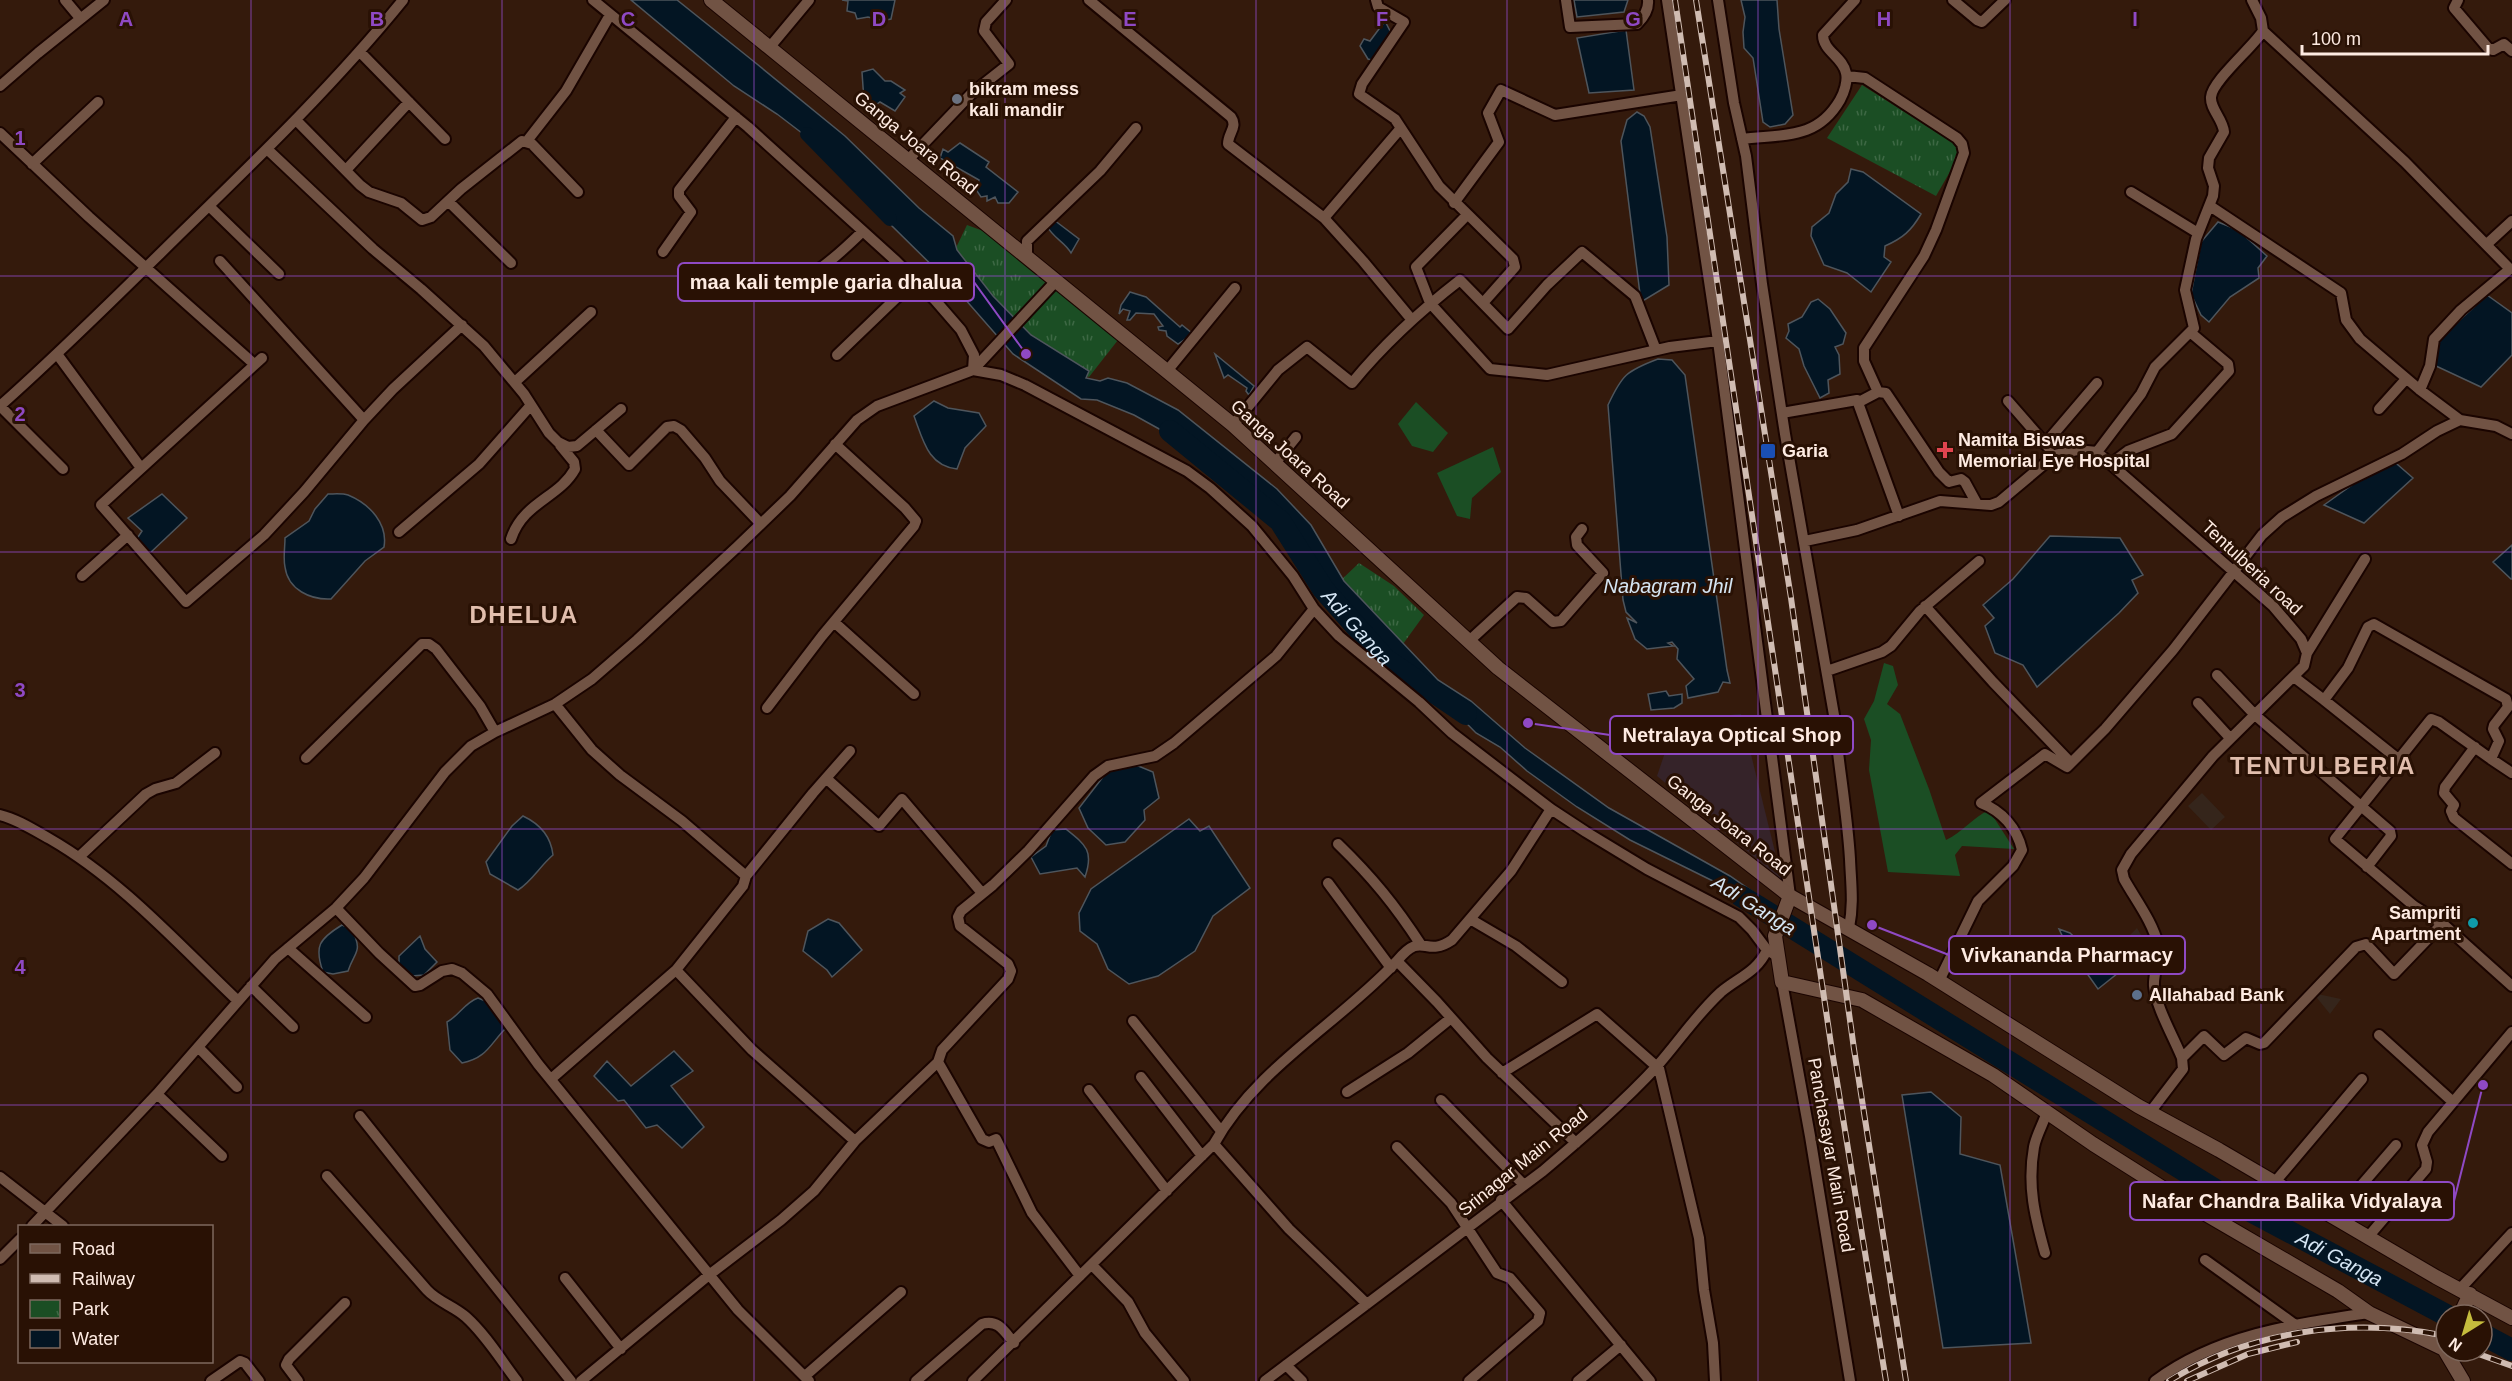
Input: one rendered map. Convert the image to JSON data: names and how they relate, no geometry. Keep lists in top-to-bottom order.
{
  "streets": {
    "main road": ["Ganga Joara Road", "Panchasayar Main Road"],
    "street": ["Tentulberia road", "Srinagar Main Road"]
  },
  "crossings": [
    ["Ganga Joara Road", "Panchasayar Main Road"],
    ["Panchasayar Main Road", "Srinagar Main Road"]
  ],
  "districts": ["DHELUA", "TENTULBERIA"],
  "water": ["Nabagram Jhil", "Adi Ganga"],
  "places": {
    "other": [
      "bikram mess kali mandir",
      "maa kali temple garia dhalua",
      "Netralaya Optical Shop",
      "Sampriti Apartment",
      "Vivkananda Pharmacy",
      "Allahabad Bank",
      "Nafar Chandra Balika Vidyalaya"
    ],
    "health": ["Namita Biswas Memorial Eye Hospital"],
    "transit": ["Garia"]
  },
  "legend": [
    "Road",
    "Railway",
    "Park",
    "Water"
  ],
  "scale_bar": "100 m",
  "north": "bottom left",
  "grid": {
    "columns": [
      "A",
      "B",
      "C",
      "D",
      "E",
      "F",
      "G",
      "H",
      "I"
    ],
    "rows": [
      "1",
      "2",
      "3",
      "4"
    ]
  }
}
